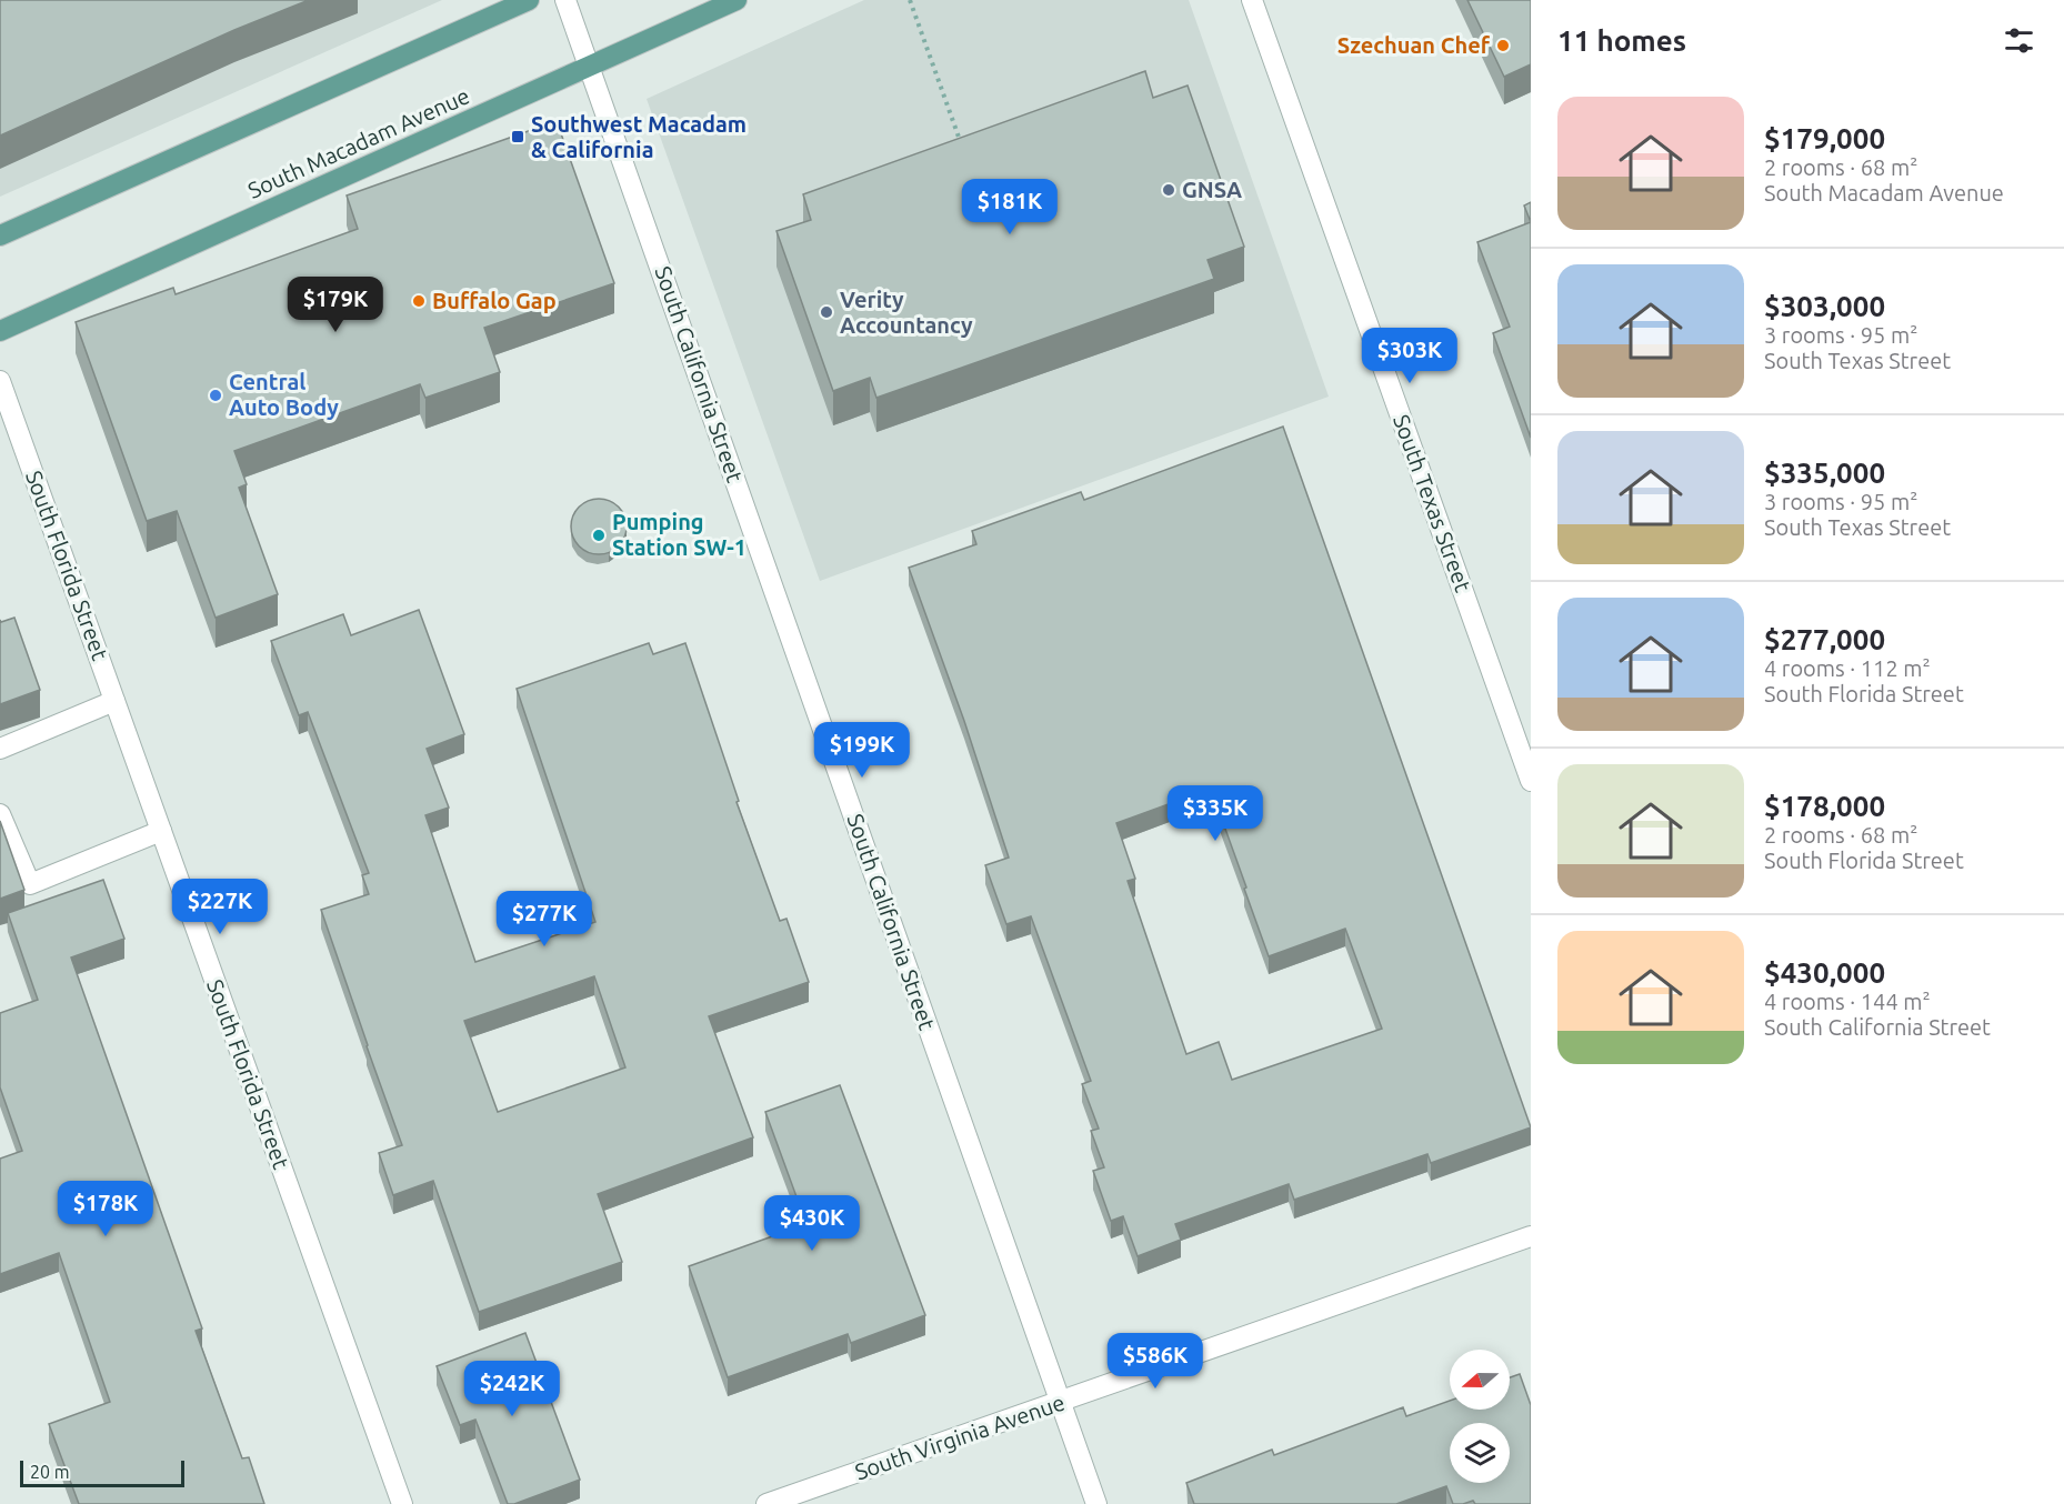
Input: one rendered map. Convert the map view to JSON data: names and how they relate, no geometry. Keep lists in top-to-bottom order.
{
  "streets": {
    "main road": ["South Macadam Avenue"],
    "street": [
      "South California Street",
      "South Texas Street",
      "South Florida Street",
      "South Virginia Avenue"
    ]
  },
  "crossings": [
    ["South Macadam Avenue", "South California Street"],
    ["South California Street", "South Virginia Avenue"]
  ],
  "places": {
    "other": [
      "Szechuan Chef",
      "GNSA",
      "Buffalo Gap",
      "Verity Accountancy",
      "Central Auto Body",
      "Pumping Station SW-1"
    ],
    "transit": ["Southwest Macadam & California"]
  },
  "scale_bar": "20 m",
  "north": "left",
  "page": {
    "heading": "11 homes",
    "list": [
      {
        "name": "$179,000",
        "note": "2 rooms · 68 m² · South Macadam Avenue"
      },
      {
        "name": "$303,000",
        "note": "3 rooms · 95 m² · South Texas Street"
      },
      {
        "name": "$335,000",
        "note": "3 rooms · 95 m² · South Texas Street"
      },
      {
        "name": "$277,000",
        "note": "4 rooms · 112 m² · South Florida Street"
      },
      {
        "name": "$178,000",
        "note": "2 rooms · 68 m² · South Florida Street"
      },
      {
        "name": "$430,000",
        "note": "4 rooms · 144 m² · South California Street"
      }
    ],
    "price": [
      "$181K",
      "$179K",
      "$303K",
      "$199K",
      "$335K",
      "$227K",
      "$277K",
      "$178K",
      "$430K",
      "$586K",
      "$242K"
    ],
    "scale": "20 m"
  }
}
